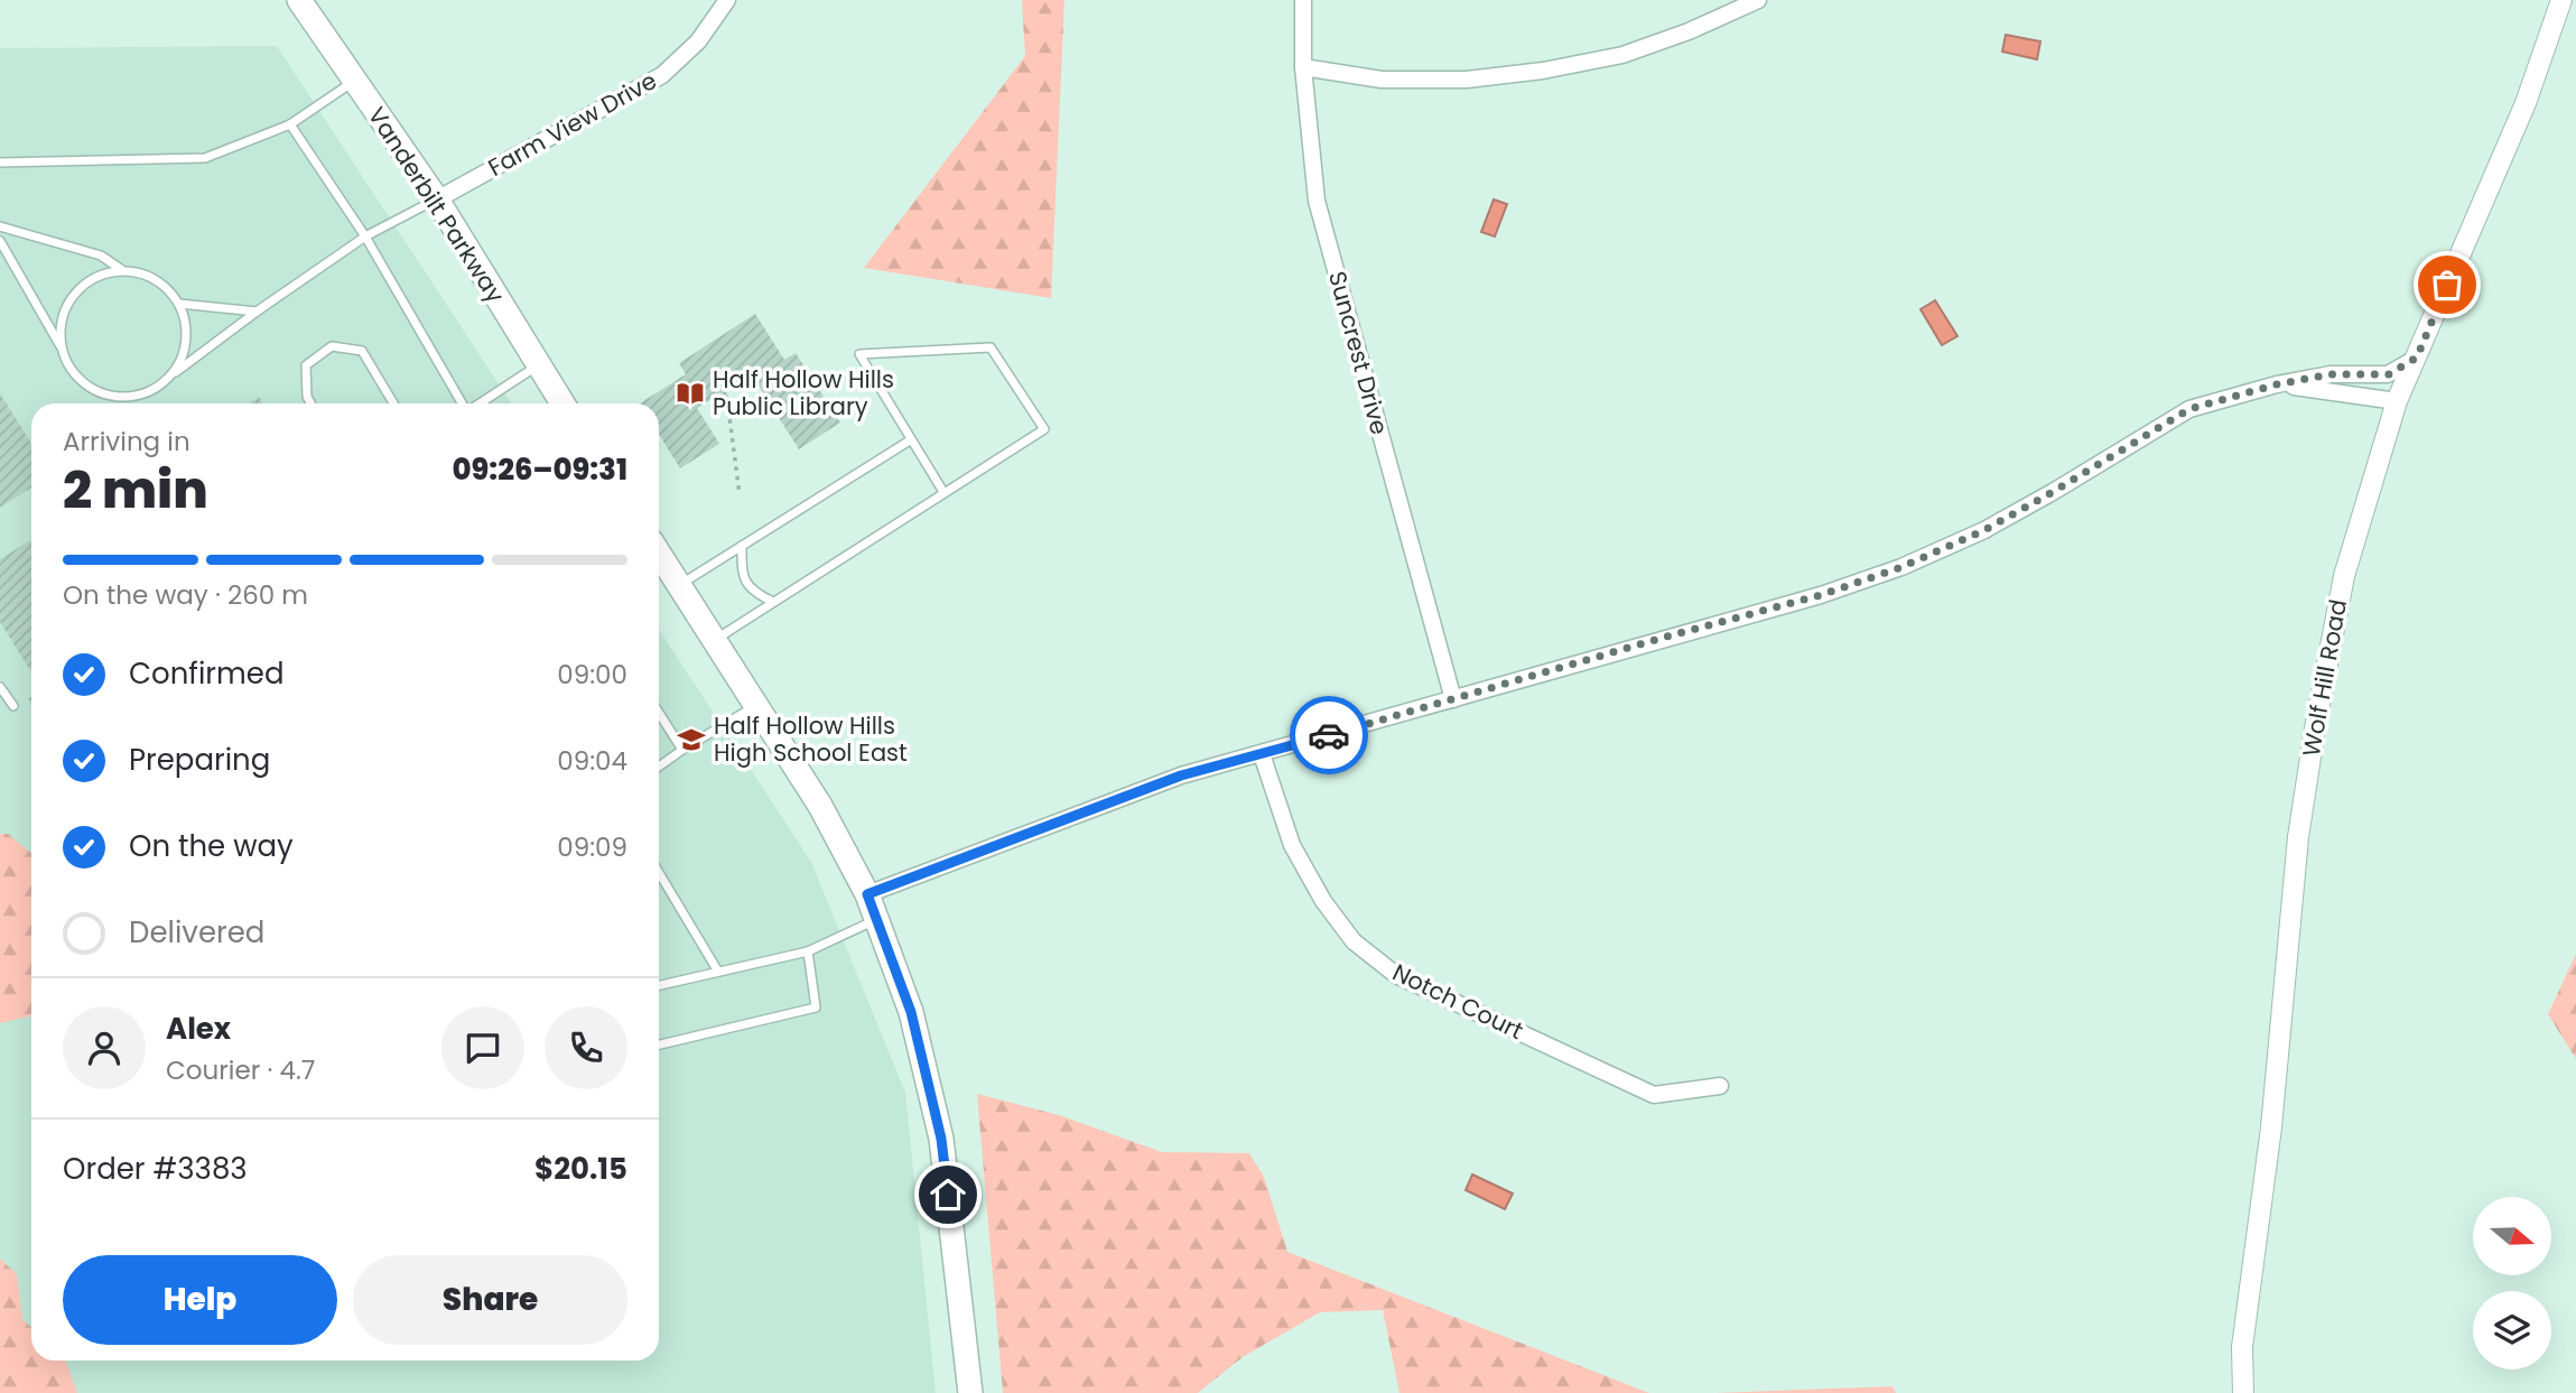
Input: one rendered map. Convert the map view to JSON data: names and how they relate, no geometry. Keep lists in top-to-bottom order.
{
  "streets": {
    "main road": ["Vanderbilt Parkway"],
    "street": [
      "Farm View Drive",
      "Suncrest Drive",
      "Wolf Hill Road",
      "Notch Court"
    ]
  },
  "crossings": [
    ["Farm View Drive", "Vanderbilt Parkway"]
  ],
  "places": {
    "library": ["Half Hollow Hills Public Library"],
    "school or university": ["Half Hollow Hills High School East"]
  },
  "north": "right",
  "page": {
    "heading": ["2 min", "Arriving in", "09:26–09:31"],
    "panel": [
      "Alex",
      "Courier · 4.7",
      "Order #3383",
      "$20.15"
    ],
    "bar": "On the way · 260 m",
    "list": [
      ["Confirmed", "09:00"],
      ["Preparing", "09:04"],
      ["On the way", "09:09"],
      "Delivered"
    ],
    "buttons": ["Help", "Share"]
  }
}
